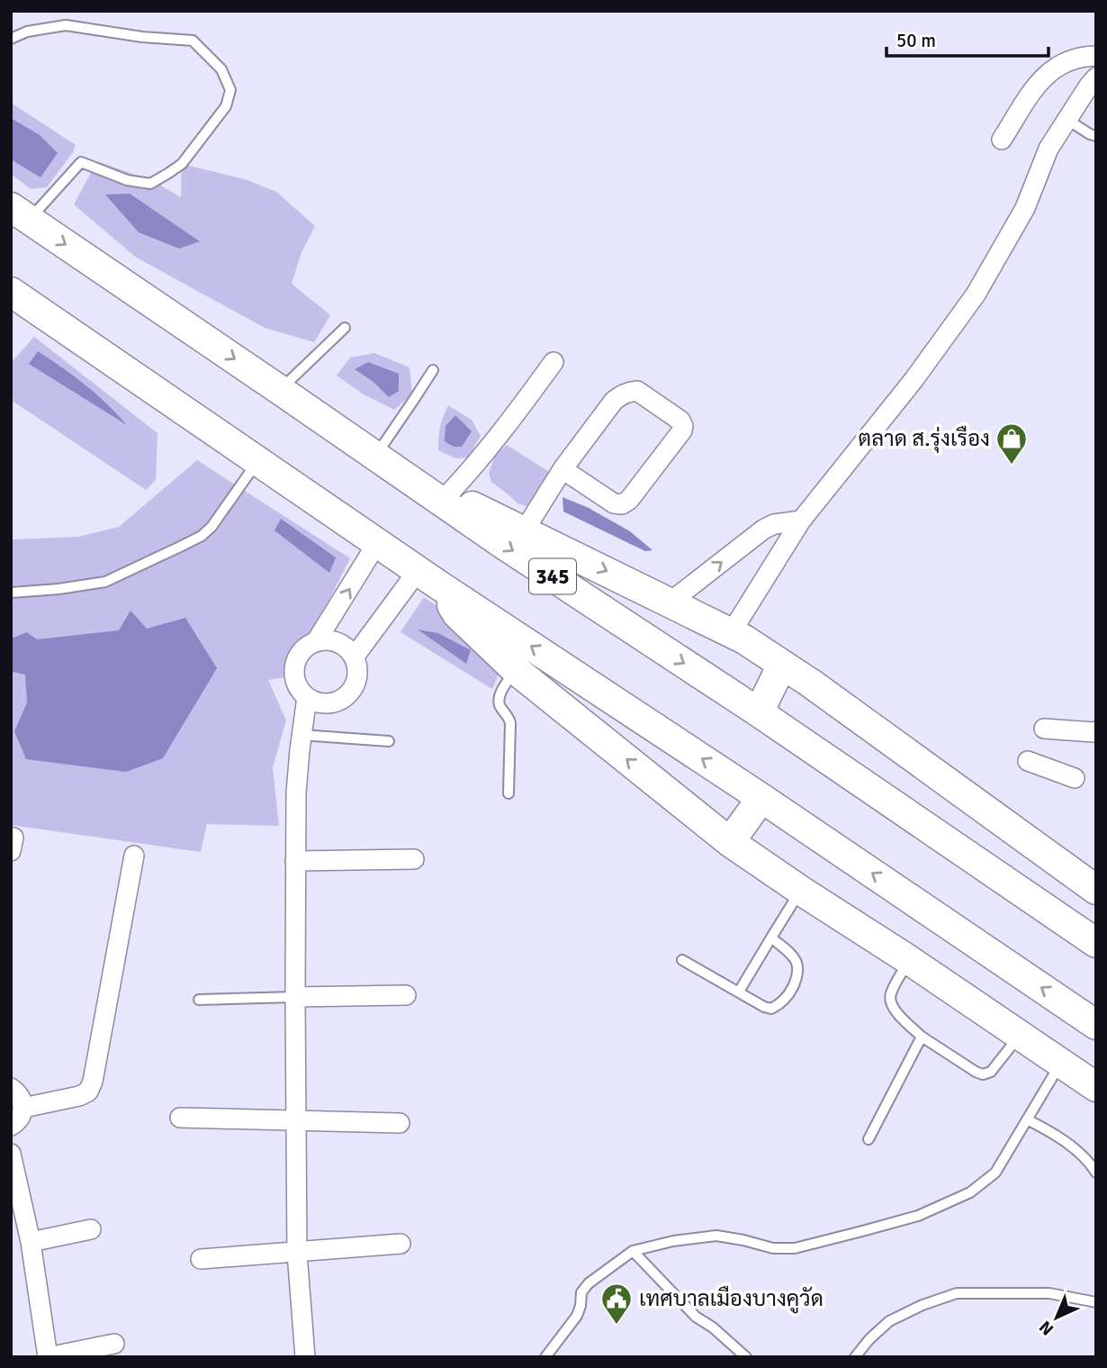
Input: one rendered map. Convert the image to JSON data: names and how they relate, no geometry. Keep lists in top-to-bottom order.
{
  "streets": {
    "main road": ["345"]
  },
  "places": {
    "shop": ["ตลาด ส.รุ่งเรือง"],
    "public building": ["เทศบาลเมืองบางคูวัด"]
  },
  "scale_bar": "50 m",
  "north": "bottom left"
}
